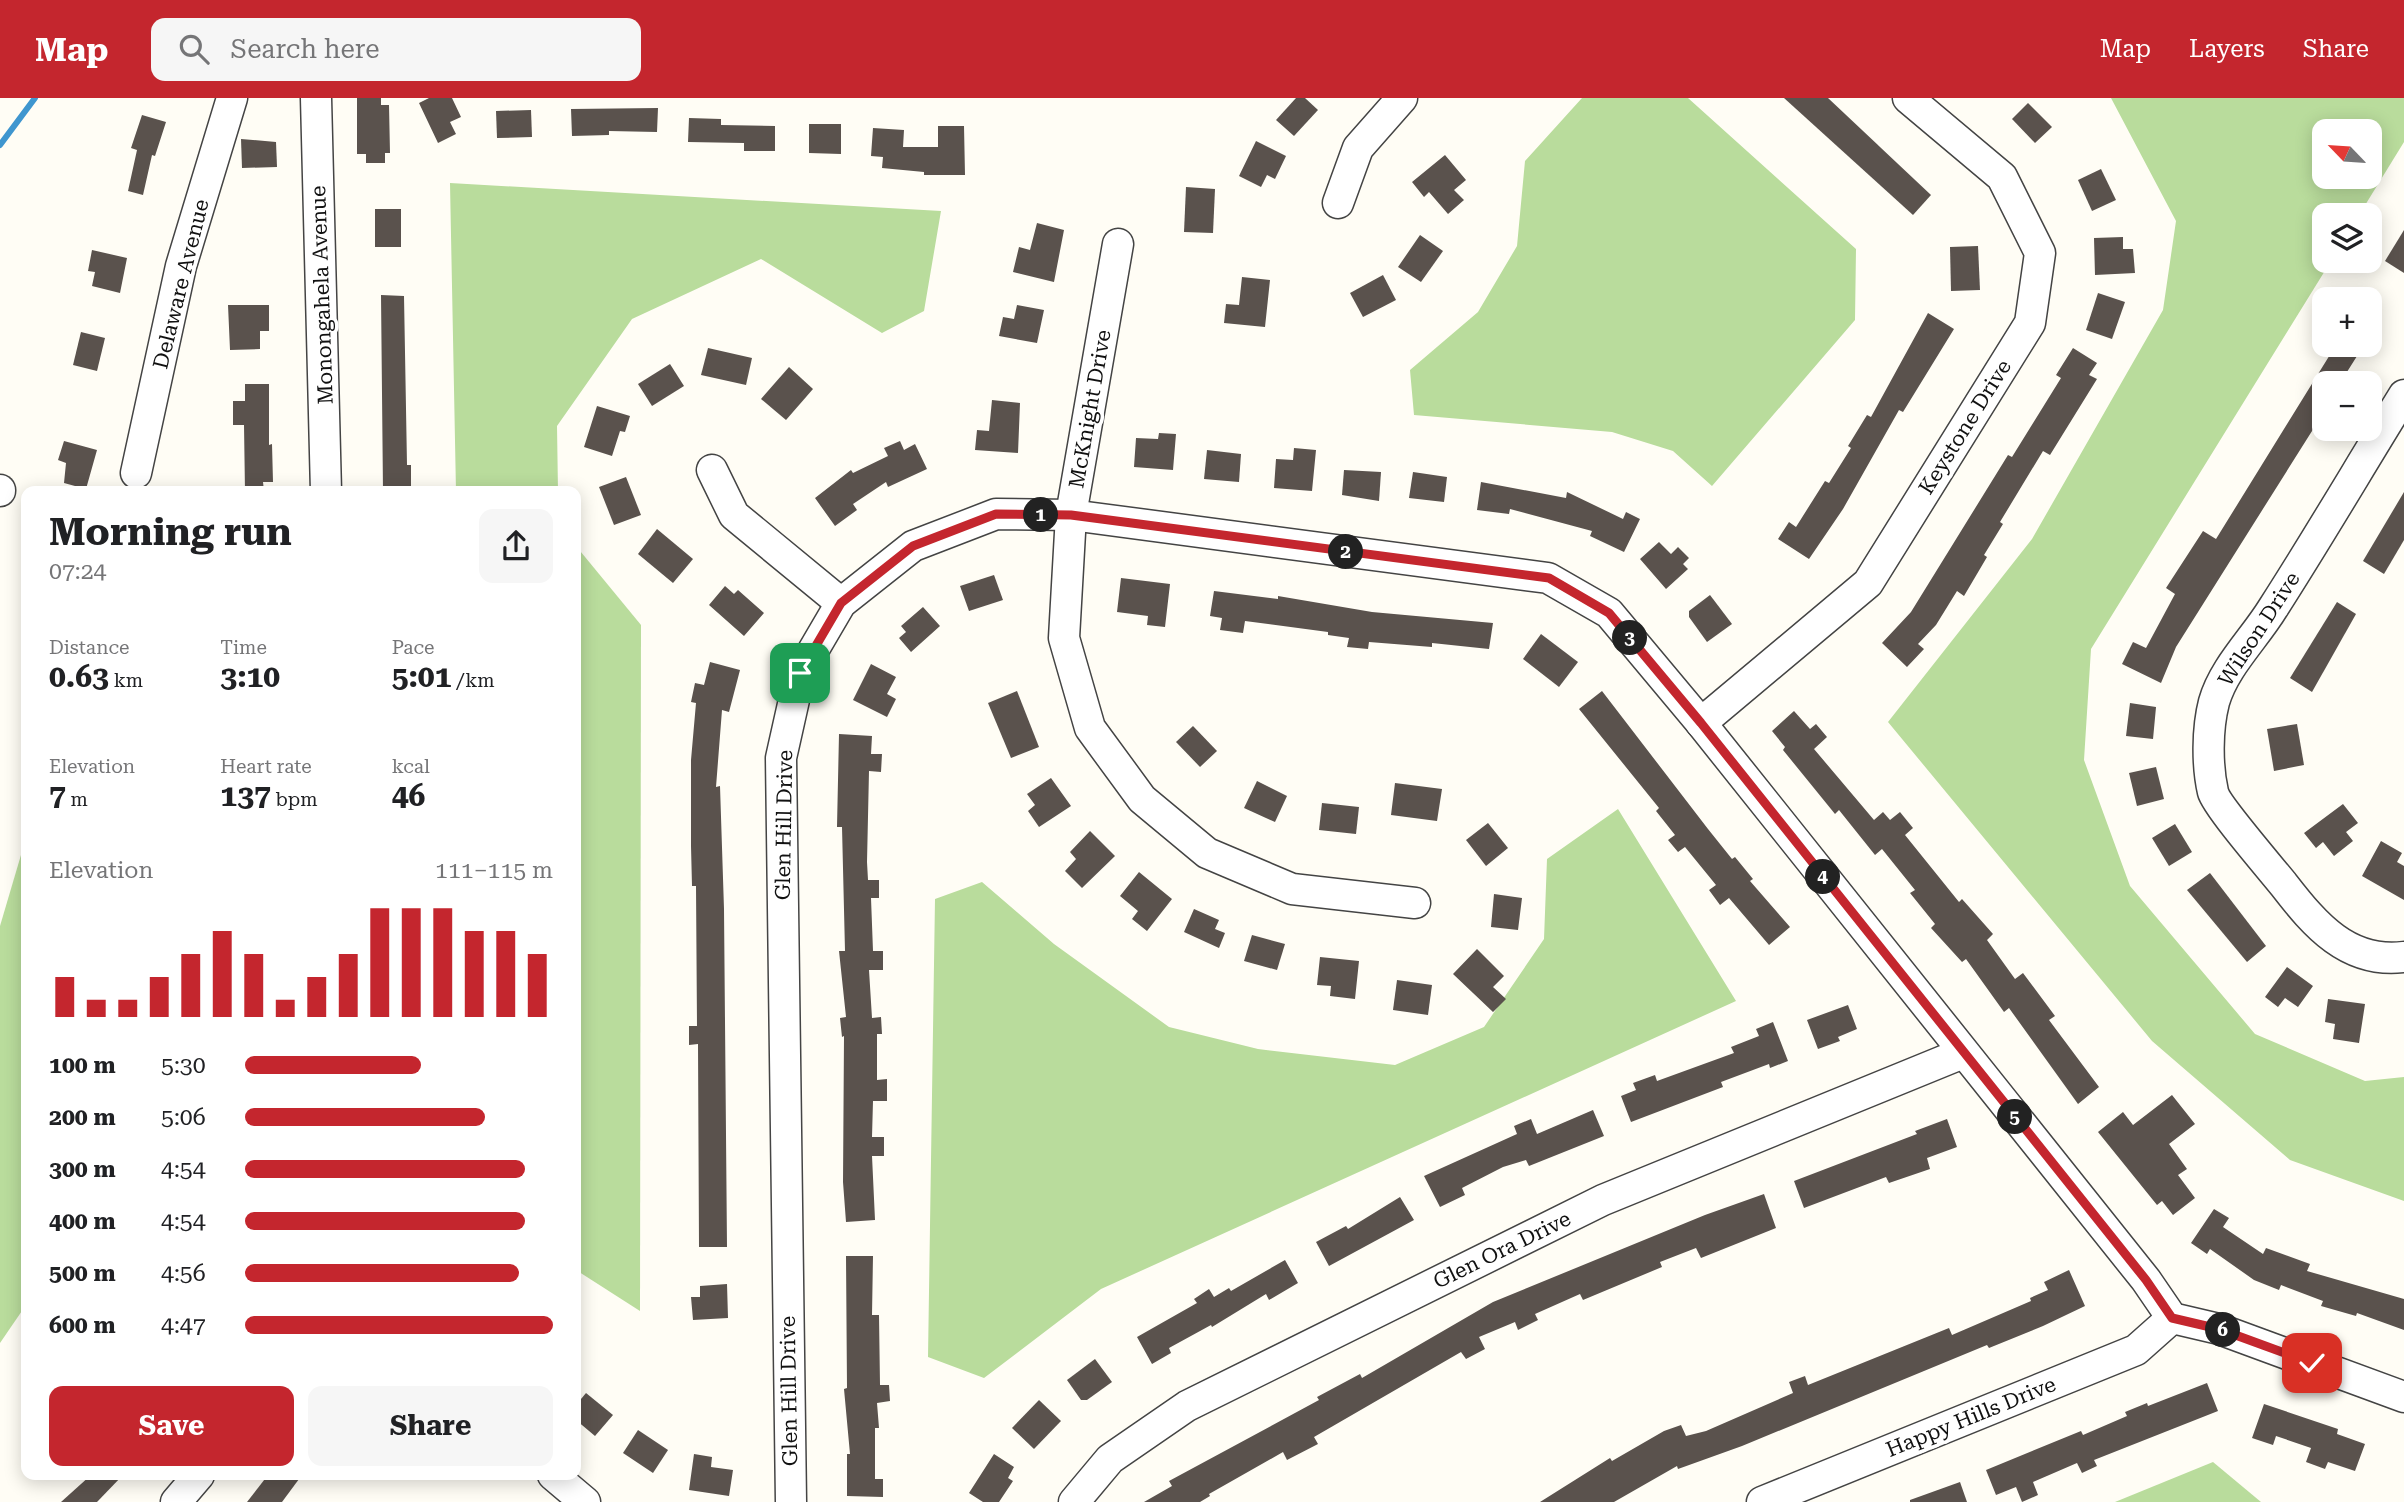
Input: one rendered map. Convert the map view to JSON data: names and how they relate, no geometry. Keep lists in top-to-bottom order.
{
  "streets": {
    "street": [
      "Delaware Avenue",
      "Monongahela Avenue",
      "McKnight Drive",
      "Keystone Drive",
      "Wilson Drive",
      "Glen Hill Drive",
      "Glen Ora Drive",
      "Happy Hills Drive"
    ]
  },
  "crossings": [
    ["McKnight Drive", "Glen Hill Drive"],
    ["Keystone Drive", "Glen Hill Drive"],
    ["Glen Hill Drive", "Glen Ora Drive"],
    ["Glen Hill Drive", "Happy Hills Drive"]
  ],
  "north": "top left",
  "page": {
    "header": "Map",
    "search": "Search here",
    "nav": ["Map", "Layers", "Share"],
    "map_buttons": ["+", "−"],
    "heading": ["Morning run", "07:24"],
    "pins": [
      "1",
      "2",
      "3",
      "4",
      "5",
      "6"
    ],
    "stats": [
      ["Distance", "0.63 km"],
      ["Time", "3:10"],
      ["Pace", "5:01 /km"],
      ["Elevation", "7 m"],
      ["Heart rate", "137 bpm"],
      ["kcal", "46"]
    ],
    "chart": ["Elevation", "111–115 m"],
    "list": [
      {
        "name": "100 m",
        "note": "5:30"
      },
      {
        "name": "200 m",
        "note": "5:06"
      },
      {
        "name": "300 m",
        "note": "4:54"
      },
      {
        "name": "400 m",
        "note": "4:54"
      },
      {
        "name": "500 m",
        "note": "4:56"
      },
      {
        "name": "600 m",
        "note": "4:47"
      }
    ],
    "buttons": ["Save", "Share"]
  }
}
